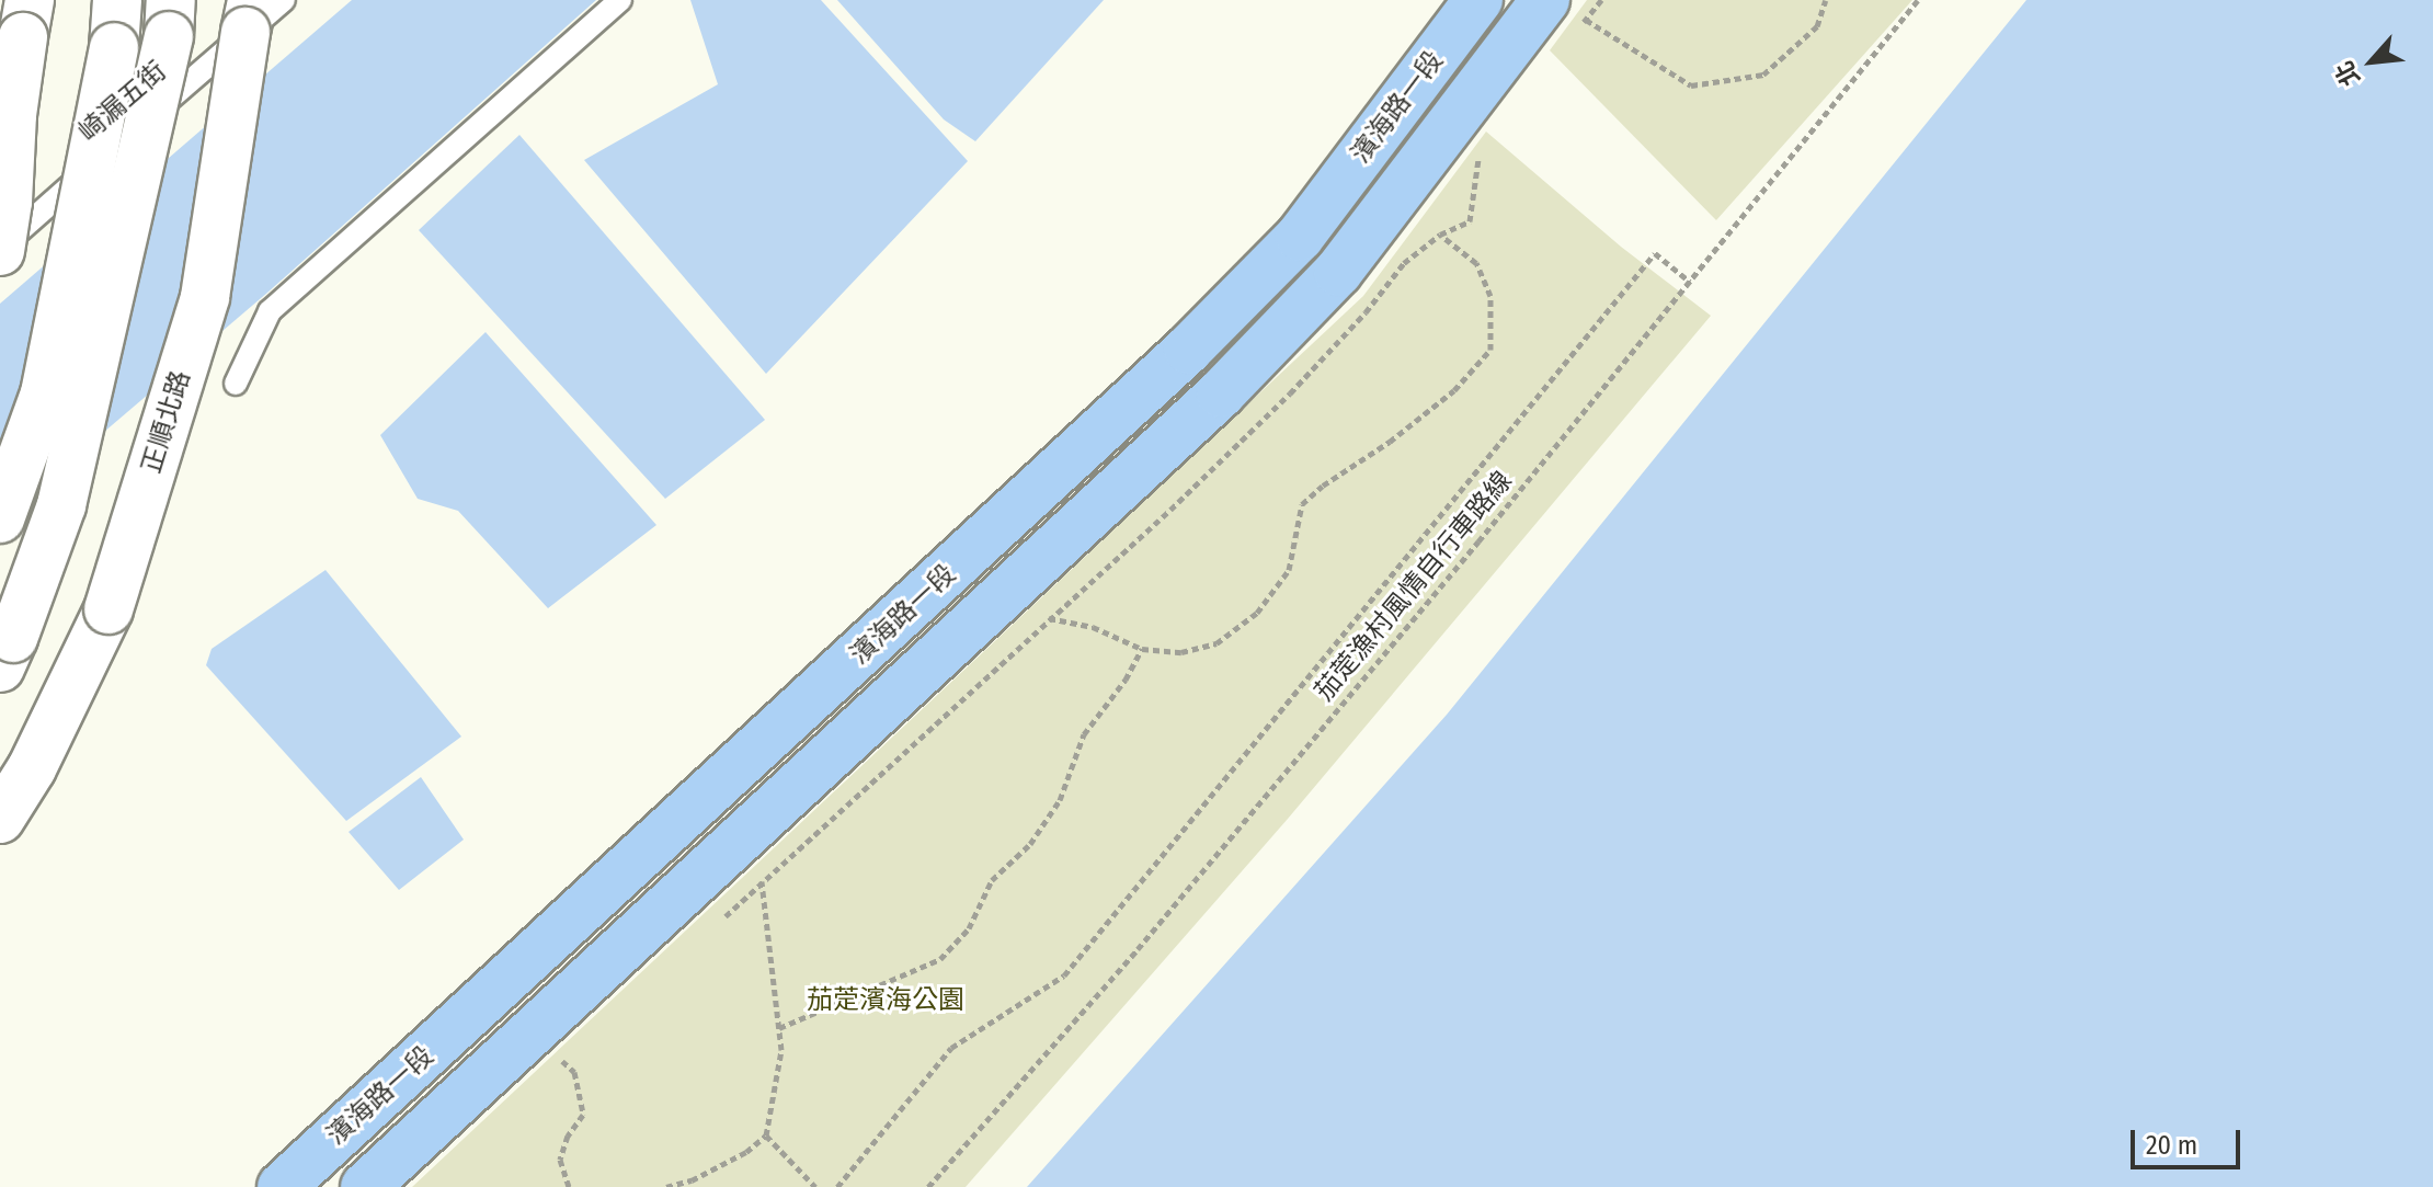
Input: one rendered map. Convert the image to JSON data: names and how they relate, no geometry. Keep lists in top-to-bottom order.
{
  "streets": {
    "main road": ["濱海路一段"],
    "street": ["正順北路"],
    "lane": ["崎漏五街"],
    "path": ["茄萣漁村風情自行車路線"]
  },
  "crossings": [
    ["崎漏五街", "正順北路"]
  ],
  "parks": ["茄萣濱海公園"],
  "scale_bar": "20 m",
  "north": "bottom left"
}
